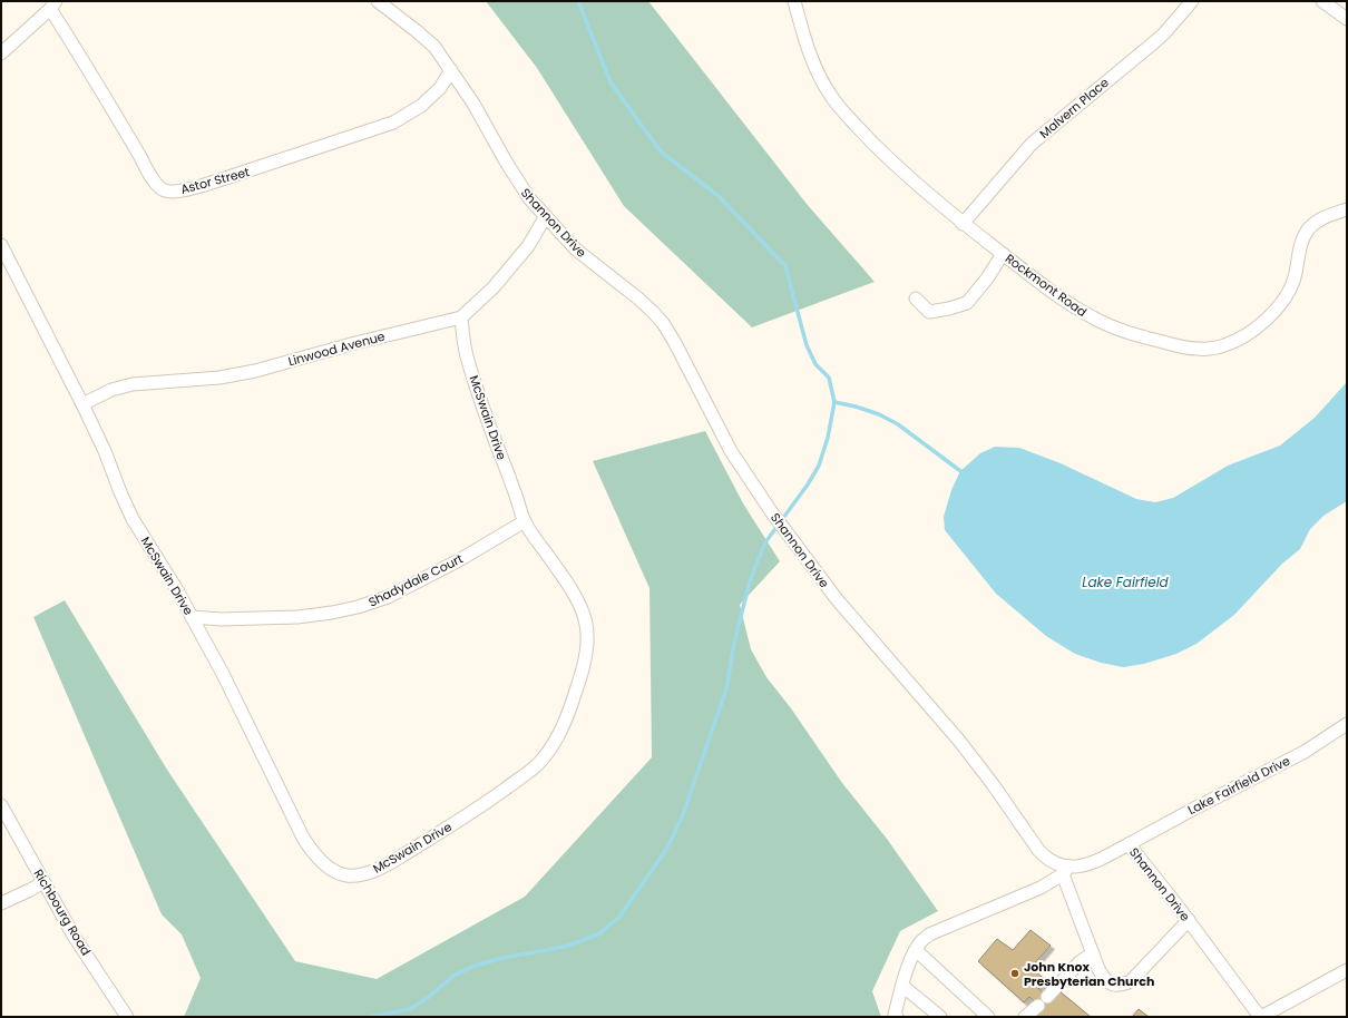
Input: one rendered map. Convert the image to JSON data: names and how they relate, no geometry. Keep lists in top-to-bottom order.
{
  "streets": {
    "street": [
      "Malvern Place",
      "Astor Street",
      "Shannon Drive",
      "Rockmont Road",
      "Linwood Avenue",
      "McSwain Drive",
      "Shadydale Court",
      "Lake Fairfield Drive",
      "Richbourg Road"
    ]
  },
  "crossings": [
    ["Malvern Place", "Rockmont Road"],
    ["Astor Street", "Shannon Drive"],
    ["Shannon Drive", "Linwood Avenue"],
    ["Shannon Drive", "Lake Fairfield Drive"],
    ["Linwood Avenue", "McSwain Drive"],
    ["McSwain Drive", "Shadydale Court"]
  ],
  "water": ["Lake Fairfield"],
  "places": ["John Knox Presbyterian Church"]
}
